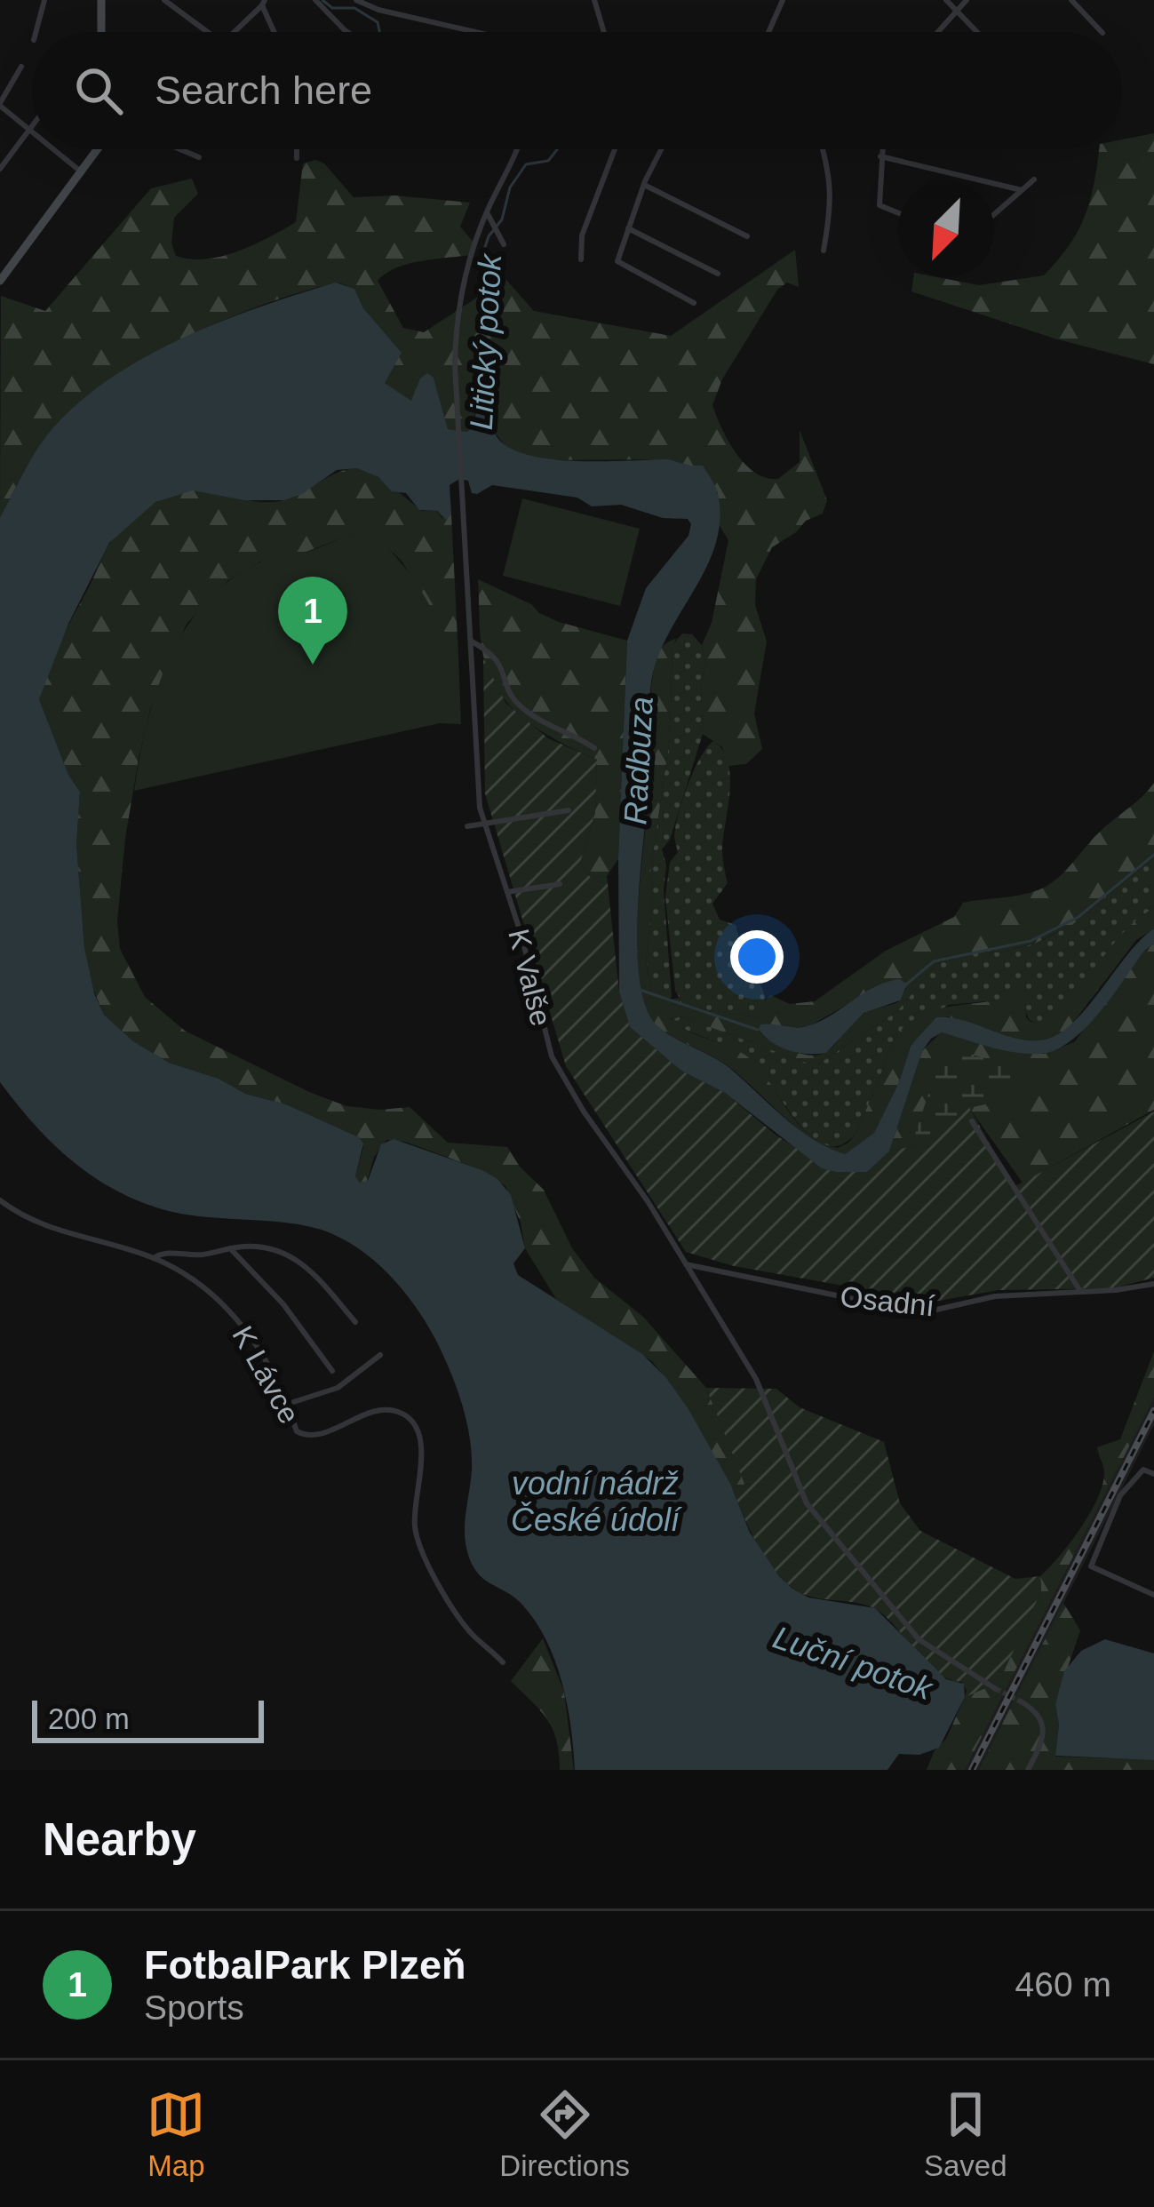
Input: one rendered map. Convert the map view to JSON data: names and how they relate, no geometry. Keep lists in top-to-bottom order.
{
  "streets": {
    "street": ["K Valše", "Osadní", "K Lávce"]
  },
  "crossings": [
    ["K Valše", "Osadní"]
  ],
  "water": [
    "Litický potok",
    "Radbuza",
    "vodní nádrž České údolí",
    "Luční potok"
  ],
  "scale_bar": "200 m",
  "north": "bottom left",
  "page": {
    "search": "Search here",
    "pins": "1",
    "scale": "200 m",
    "heading": "Nearby",
    "list": [
      {
        "mark": "1",
        "name": "FotbalPark Plzeň",
        "note": "Sports",
        "value": "460 m"
      }
    ],
    "nav": ["Map", "Directions", "Saved"]
  }
}
